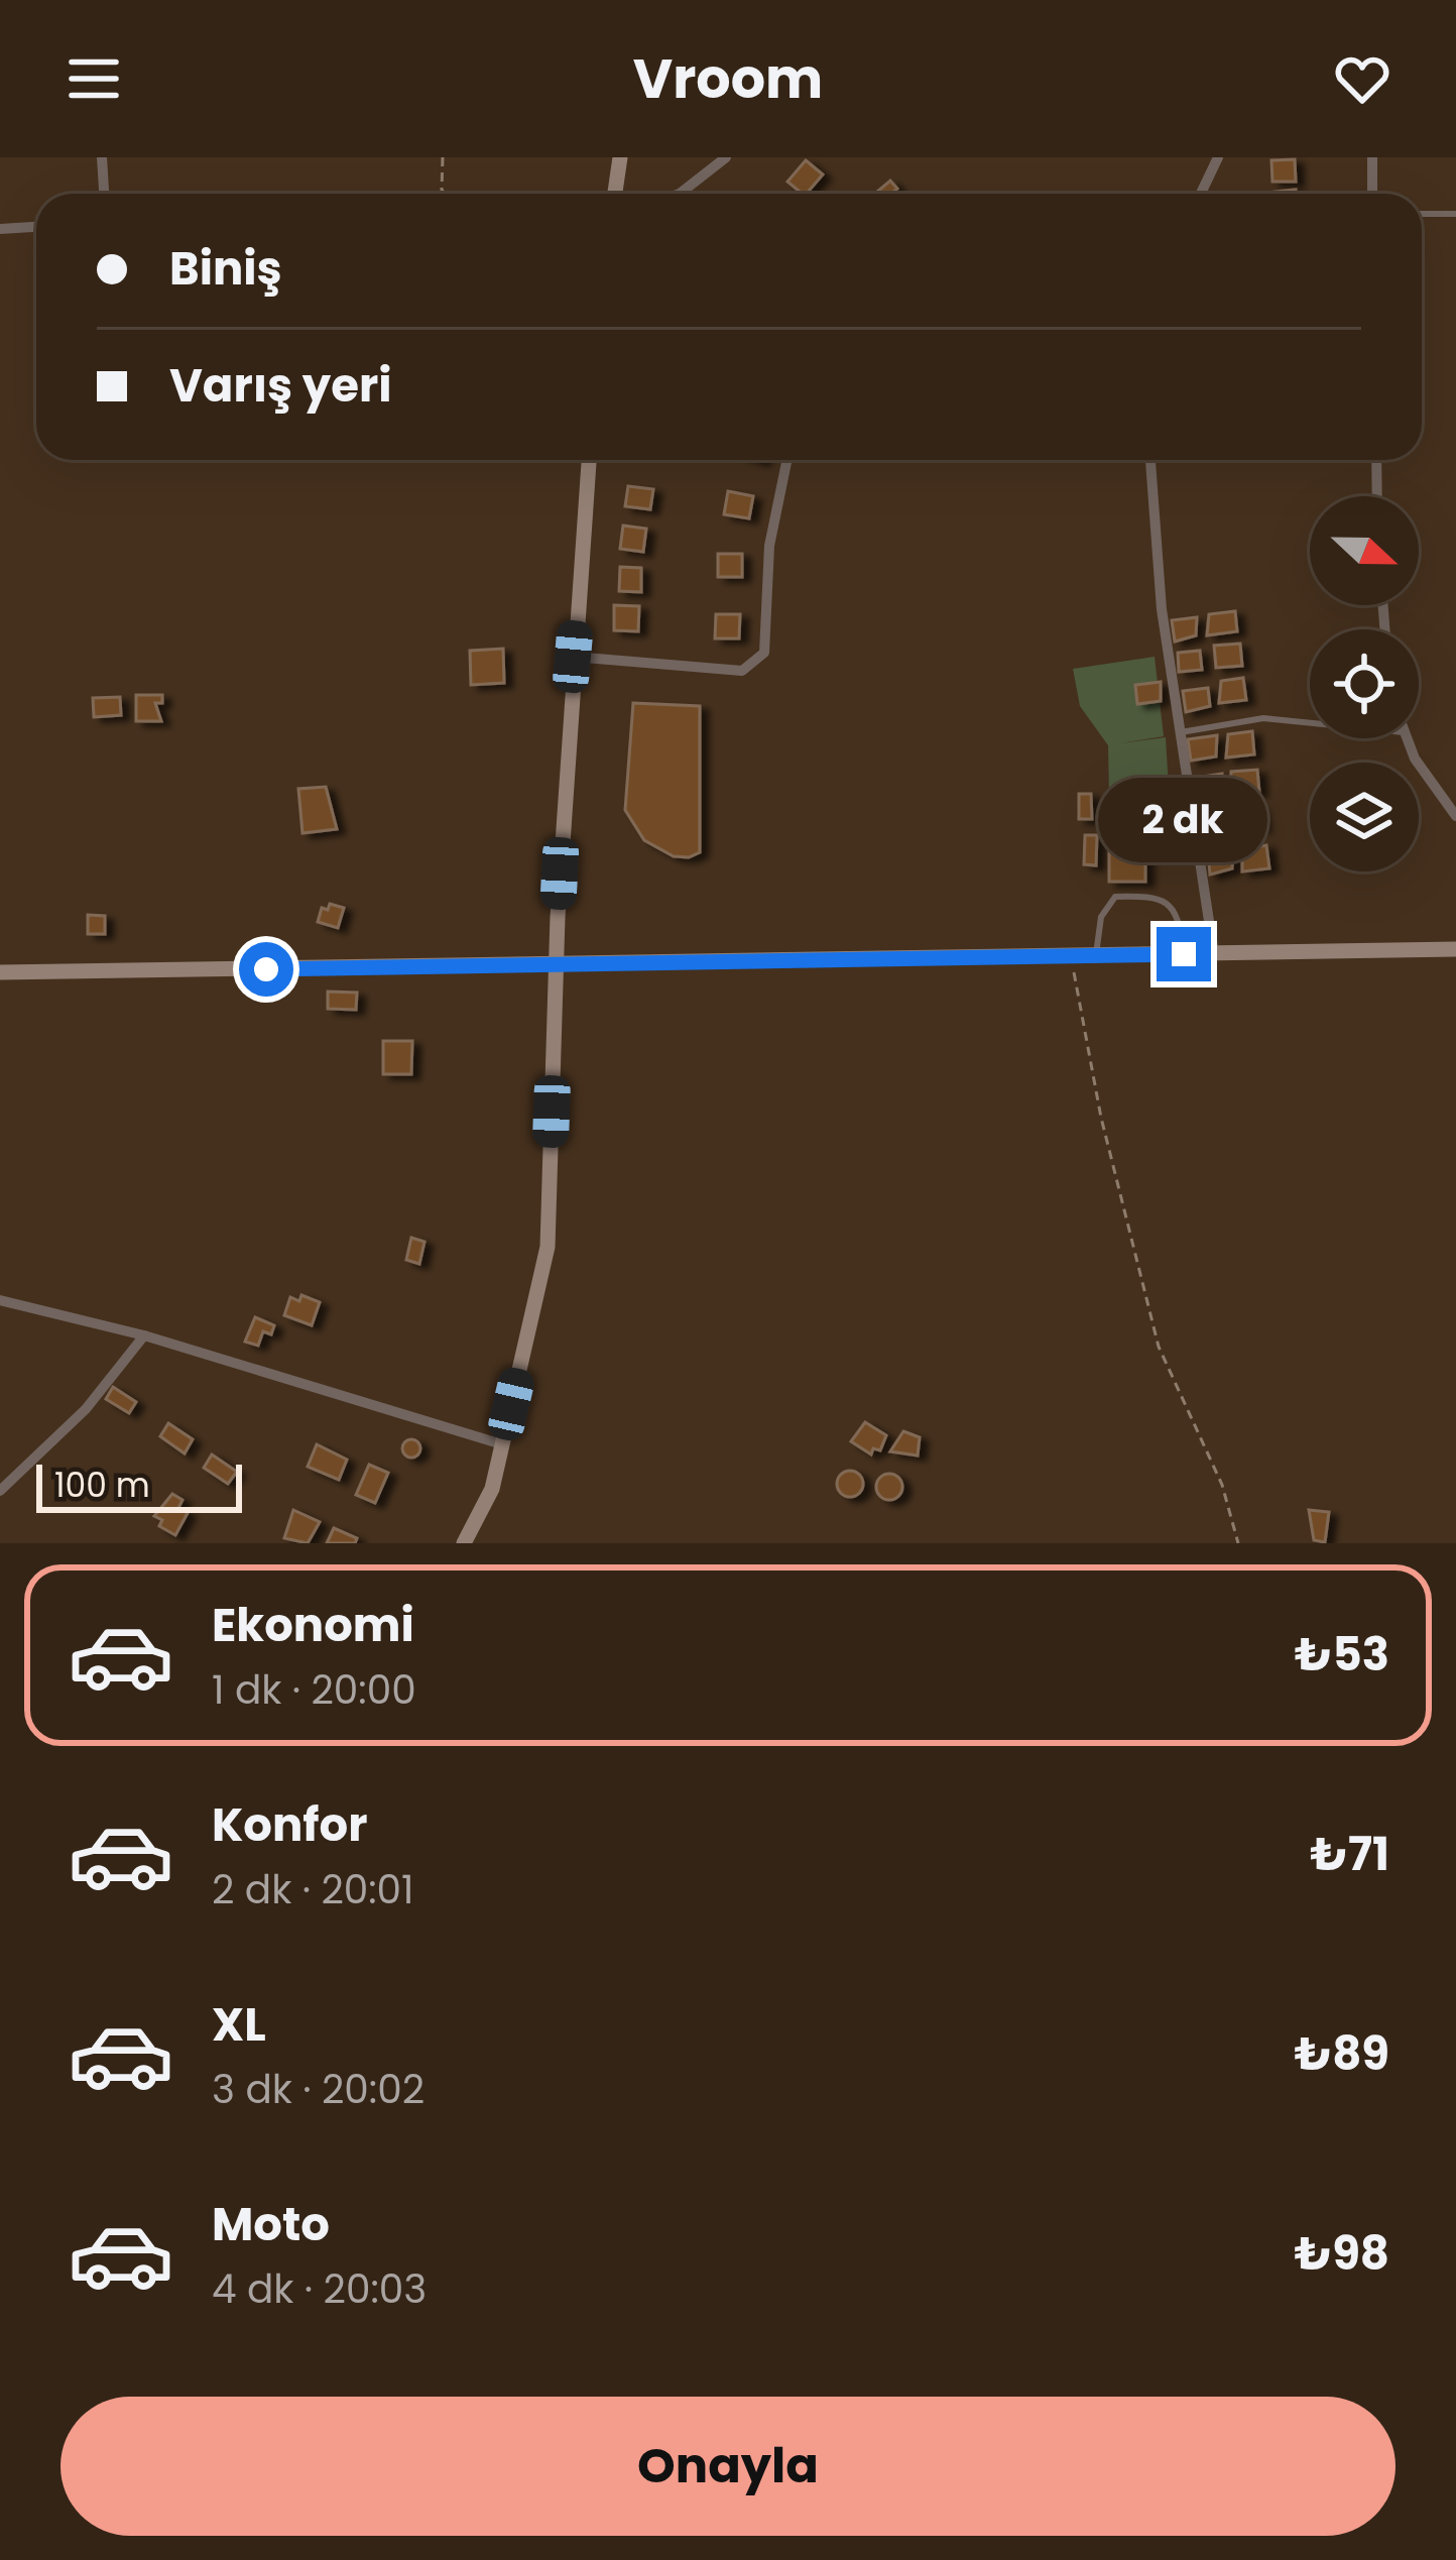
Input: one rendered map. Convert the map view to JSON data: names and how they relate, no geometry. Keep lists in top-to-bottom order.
{
  "scale_bar": "100 m",
  "north": "right",
  "page": {
    "header": "Vroom",
    "banner": ["Biniş", "Varış yeri"],
    "bubble": "2 dk",
    "scale": "100 m",
    "list": [
      {
        "name": "Ekonomi",
        "note": "1 dk · 20:00",
        "value": "₺53"
      },
      {
        "name": "Konfor",
        "note": "2 dk · 20:01",
        "value": "₺71"
      },
      {
        "name": "XL",
        "note": "3 dk · 20:02",
        "value": "₺89"
      },
      {
        "name": "Moto",
        "note": "4 dk · 20:03",
        "value": "₺98"
      }
    ],
    "buttons": "Onayla"
  }
}
